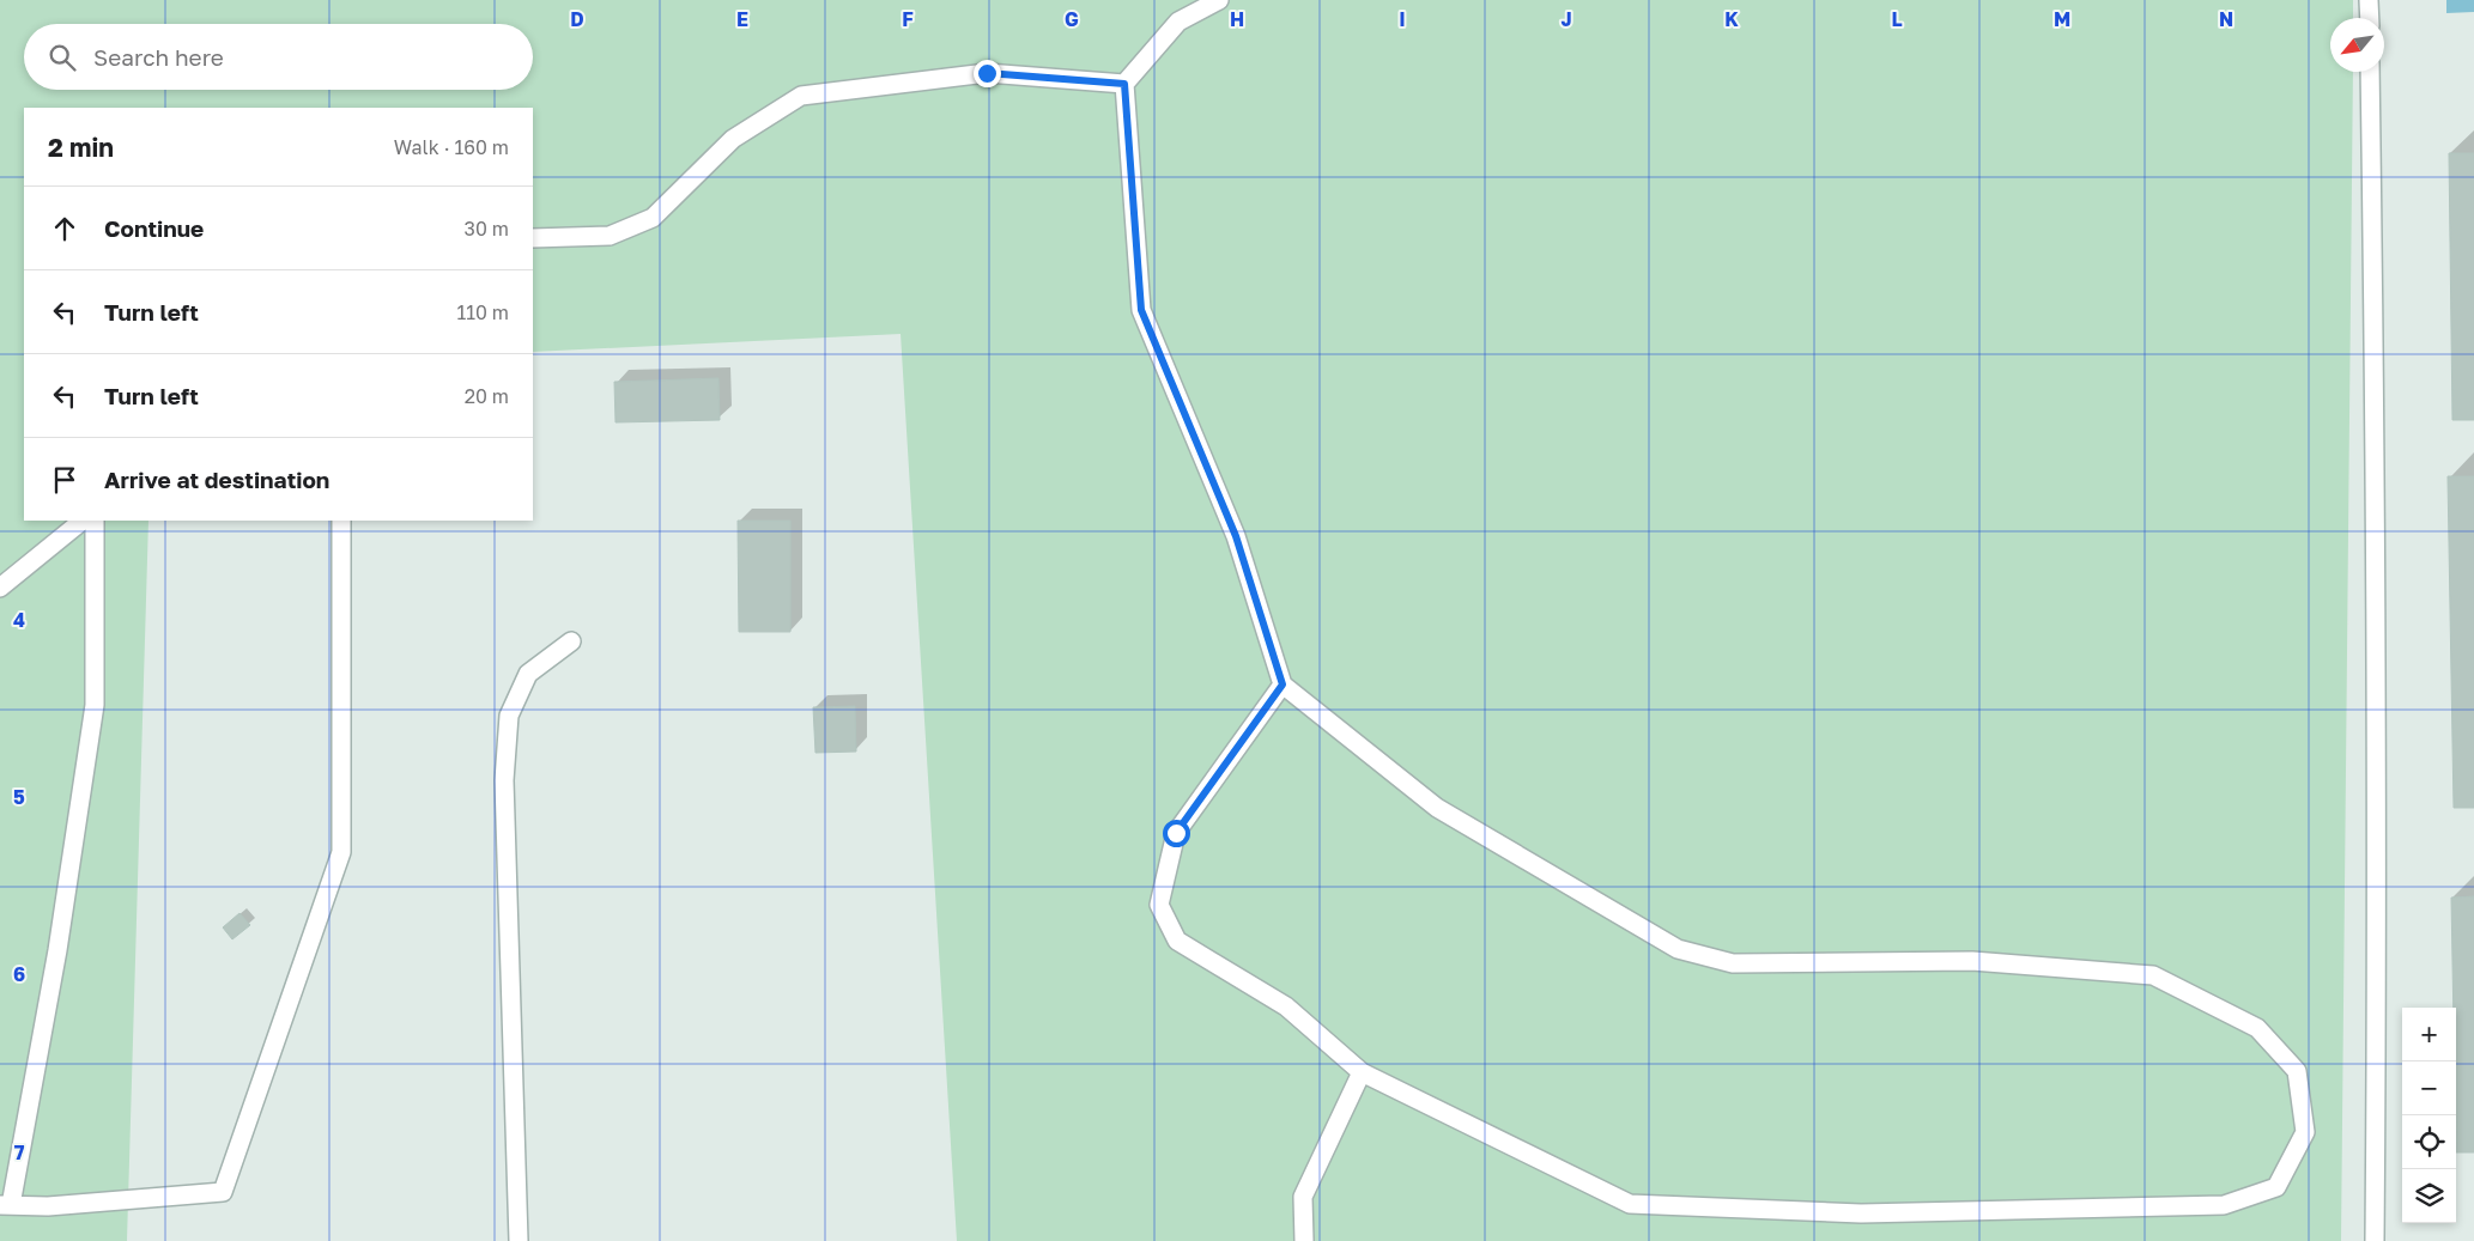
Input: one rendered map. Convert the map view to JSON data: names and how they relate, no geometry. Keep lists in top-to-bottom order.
{
  "north": "bottom left",
  "page": {
    "search": "Search here",
    "heading": ["2 min", "Walk · 160 m"],
    "list": [
      ["Continue", "30 m"],
      ["Turn left", "110 m"],
      ["Turn left", "20 m"],
      "Arrive at destination"
    ],
    "map_buttons": ["+", "−"]
  },
  "grid": {
    "columns": [
      "D",
      "E",
      "F",
      "G",
      "H",
      "I",
      "J",
      "K",
      "L",
      "M",
      "N"
    ],
    "rows": [
      "4",
      "5",
      "6",
      "7"
    ]
  }
}
